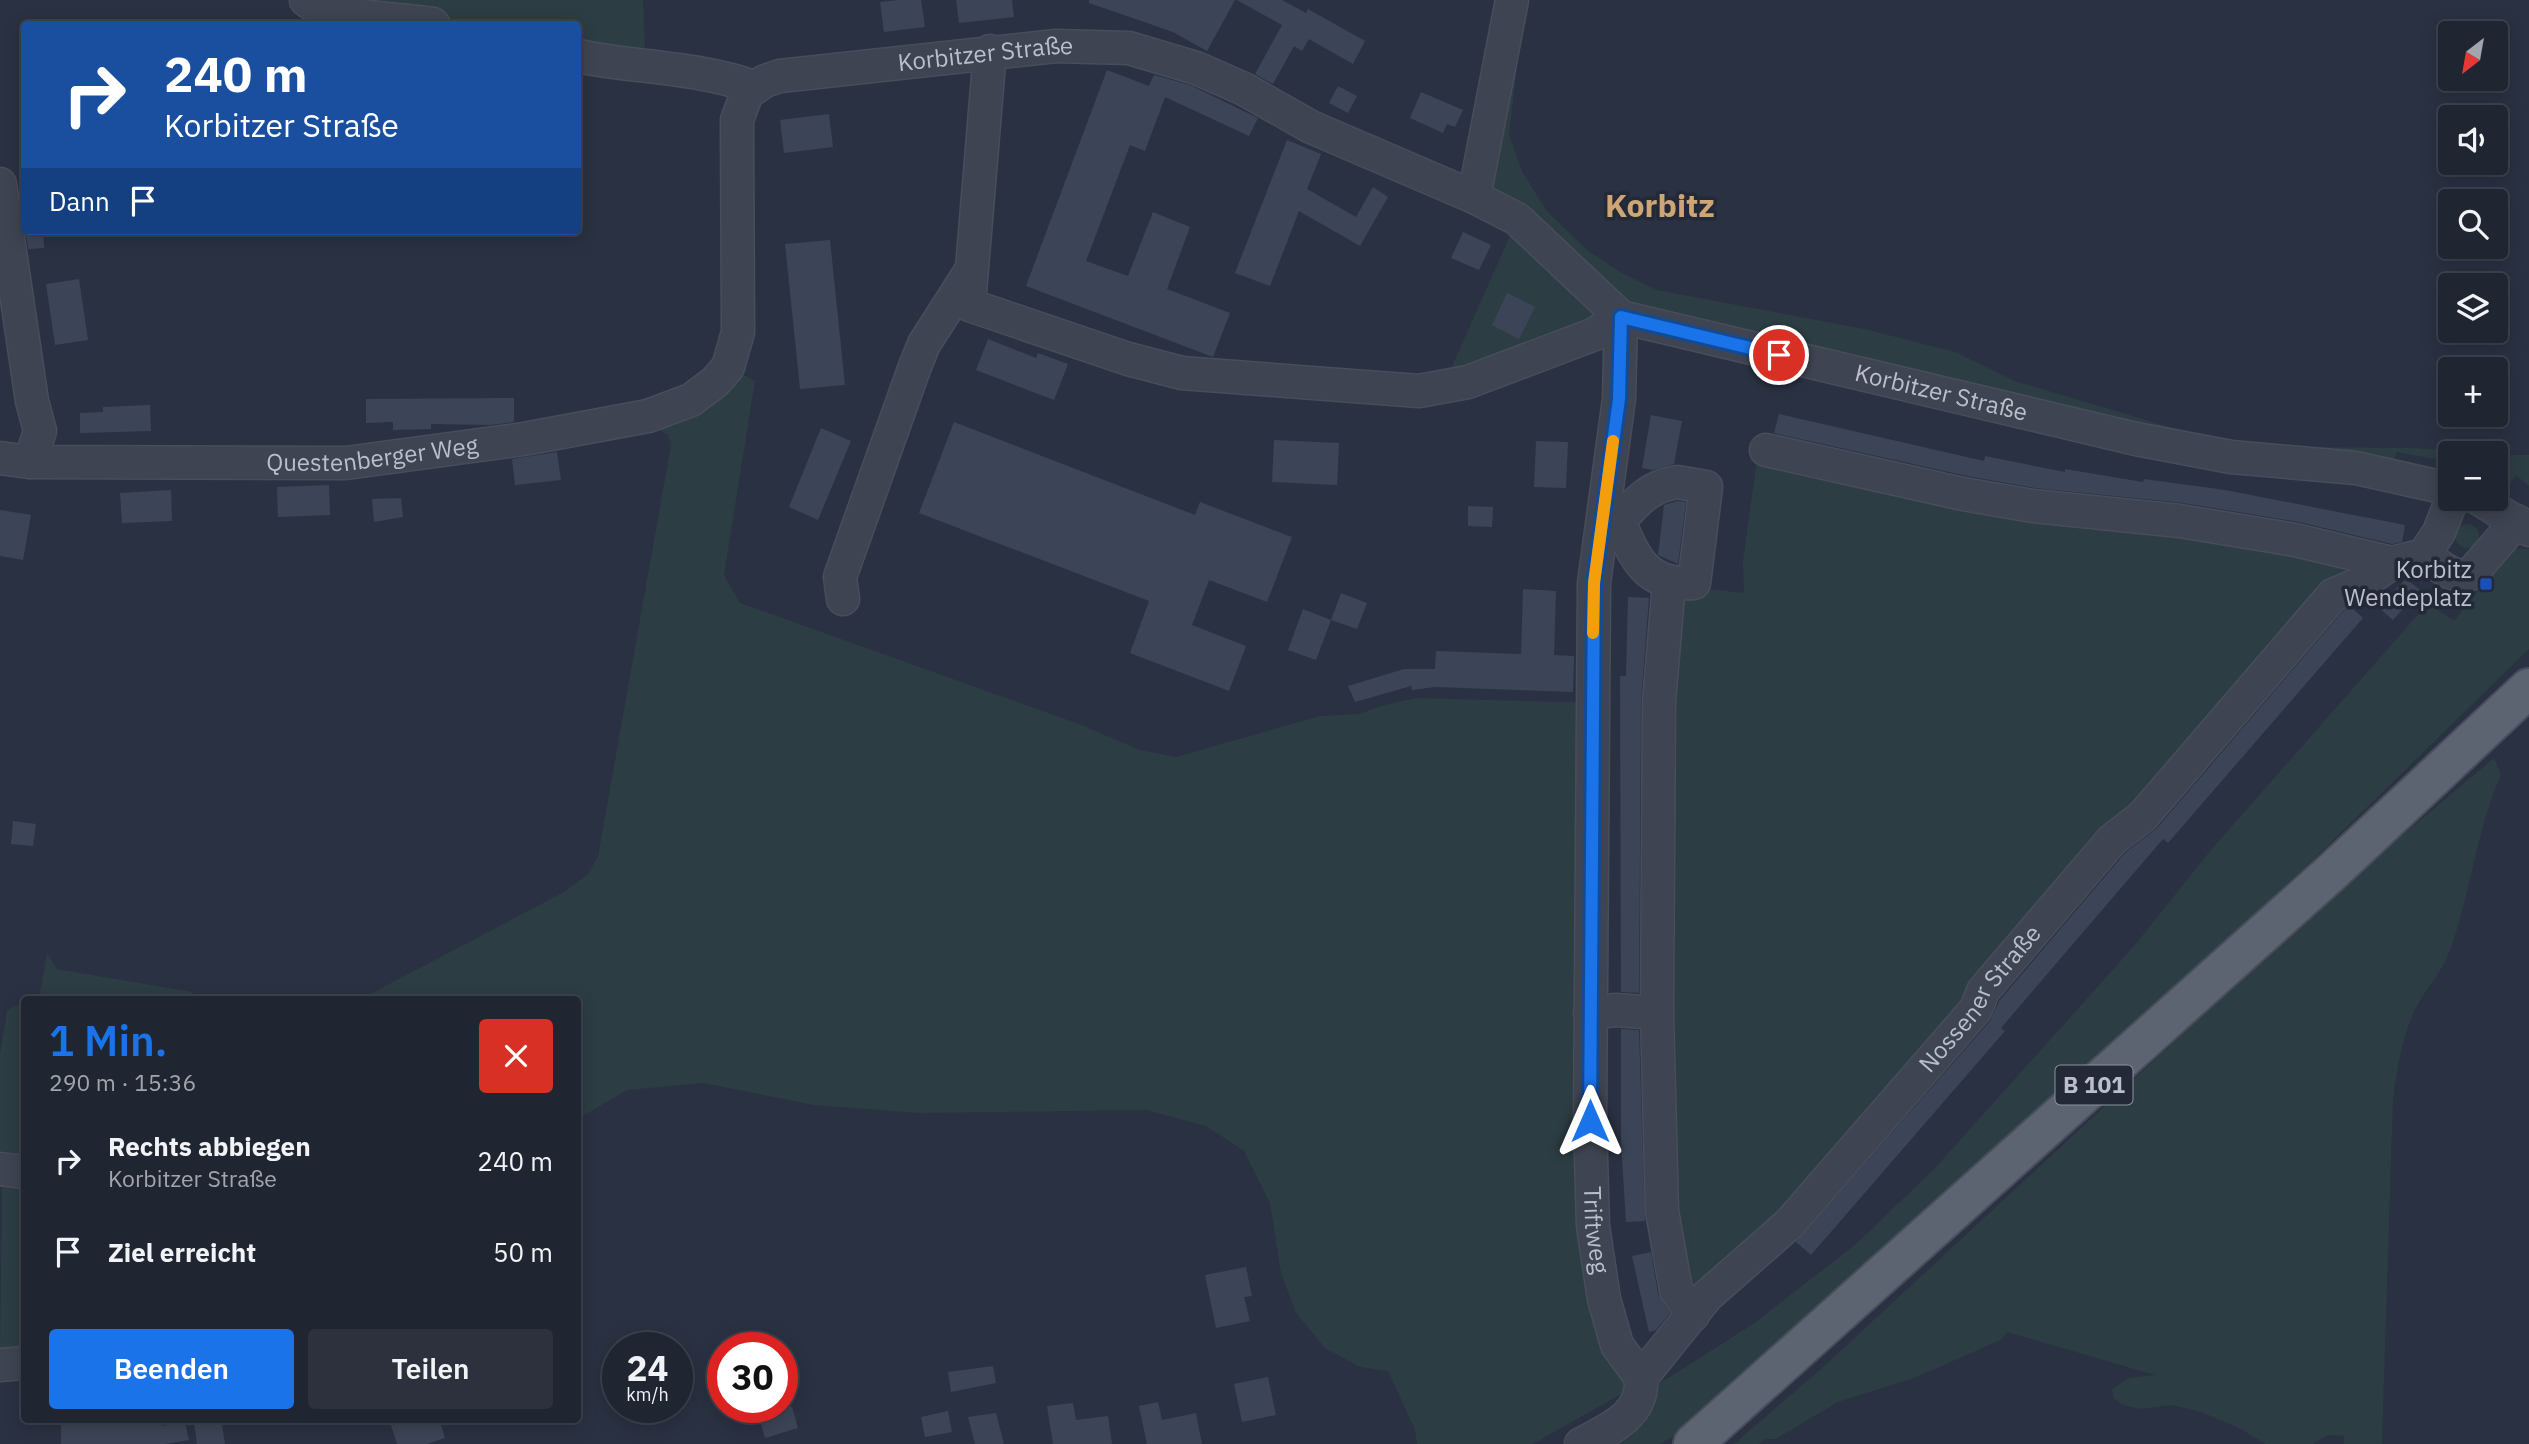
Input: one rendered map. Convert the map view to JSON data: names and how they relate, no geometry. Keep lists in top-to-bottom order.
{
  "streets": {
    "main road": ["B 101"],
    "street": [
      "Korbitzer Straße",
      "Questenberger Weg",
      "Nossener Straße",
      "Triftweg"
    ]
  },
  "crossings": [
    ["Korbitzer Straße", "Questenberger Weg"],
    ["Korbitzer Straße", "Triftweg"],
    ["Nossener Straße", "Triftweg"]
  ],
  "districts": ["Korbitz"],
  "places": {
    "transit": ["Korbitz Wendeplatz"]
  },
  "north": "bottom left",
  "page": {
    "map_buttons": ["+", "−"],
    "turn": ["240 m", "Korbitzer Straße"],
    "then": "Dann",
    "heading": ["1 Min.", "290 m · 15:36"],
    "list": [
      {
        "name": "Rechts abbiegen",
        "note": "Korbitzer Straße",
        "value": "240 m"
      },
      {
        "name": "Ziel erreicht",
        "value": "50 m"
      }
    ],
    "buttons": ["Beenden", "Teilen"],
    "speed": "24 km/h",
    "limit": "30"
  }
}
